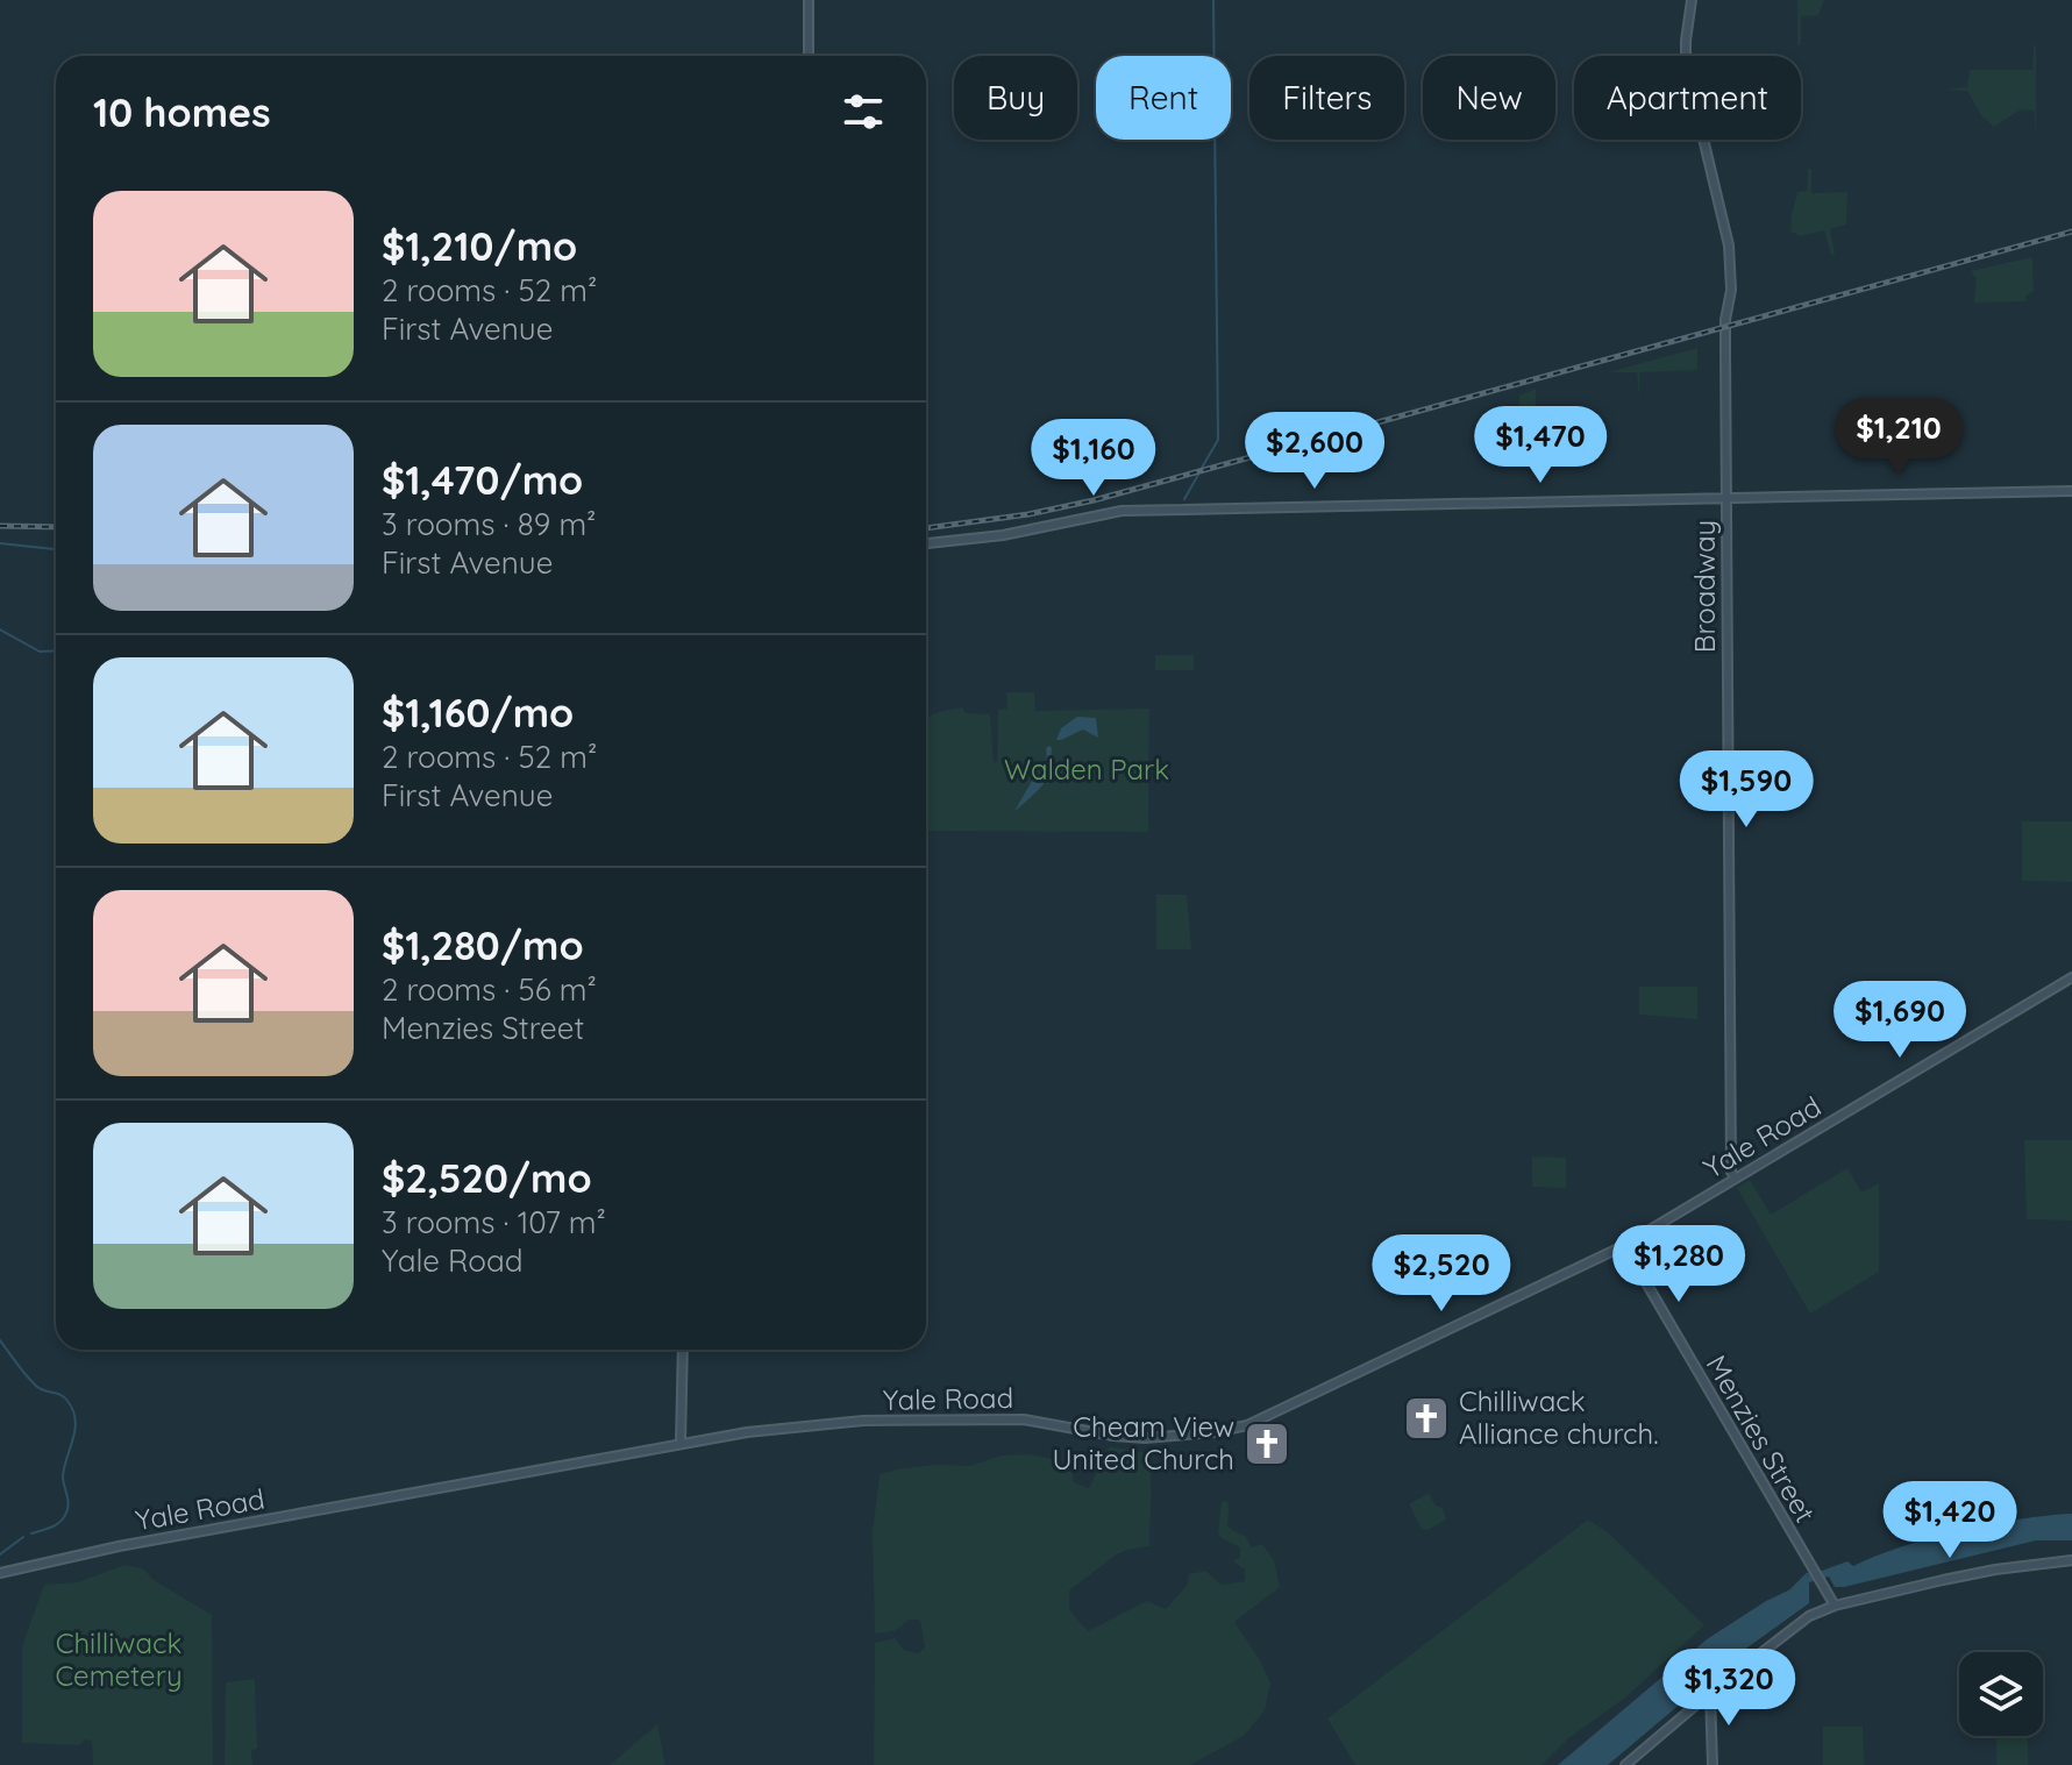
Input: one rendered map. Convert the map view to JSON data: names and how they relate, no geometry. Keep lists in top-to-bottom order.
{
  "streets": {
    "street": ["Broadway", "Yale Road", "Menzies Street"]
  },
  "crossings": [
    ["Broadway", "Yale Road"],
    ["Yale Road", "Menzies Street"]
  ],
  "parks": ["Walden Park", "Chilliwack Cemetery"],
  "places": {
    "church": ["Chilliwack Alliance church.", "Cheam View United Church"]
  },
  "page": {
    "chip": [
      "Buy",
      "Rent",
      "Filters",
      "New",
      "Apartment"
    ],
    "heading": "10 homes",
    "list": [
      {
        "name": "$1,210/mo",
        "note": "2 rooms · 52 m² · First Avenue"
      },
      {
        "name": "$1,470/mo",
        "note": "3 rooms · 89 m² · First Avenue"
      },
      {
        "name": "$1,160/mo",
        "note": "2 rooms · 52 m² · First Avenue"
      },
      {
        "name": "$1,280/mo",
        "note": "2 rooms · 56 m² · Menzies Street"
      },
      {
        "name": "$2,520/mo",
        "note": "3 rooms · 107 m² · Yale Road"
      }
    ],
    "price": [
      "$1,210",
      "$1,470",
      "$2,600",
      "$1,160",
      "$1,590",
      "$1,690",
      "$1,280",
      "$2,520",
      "$1,420",
      "$1,320"
    ]
  }
}
